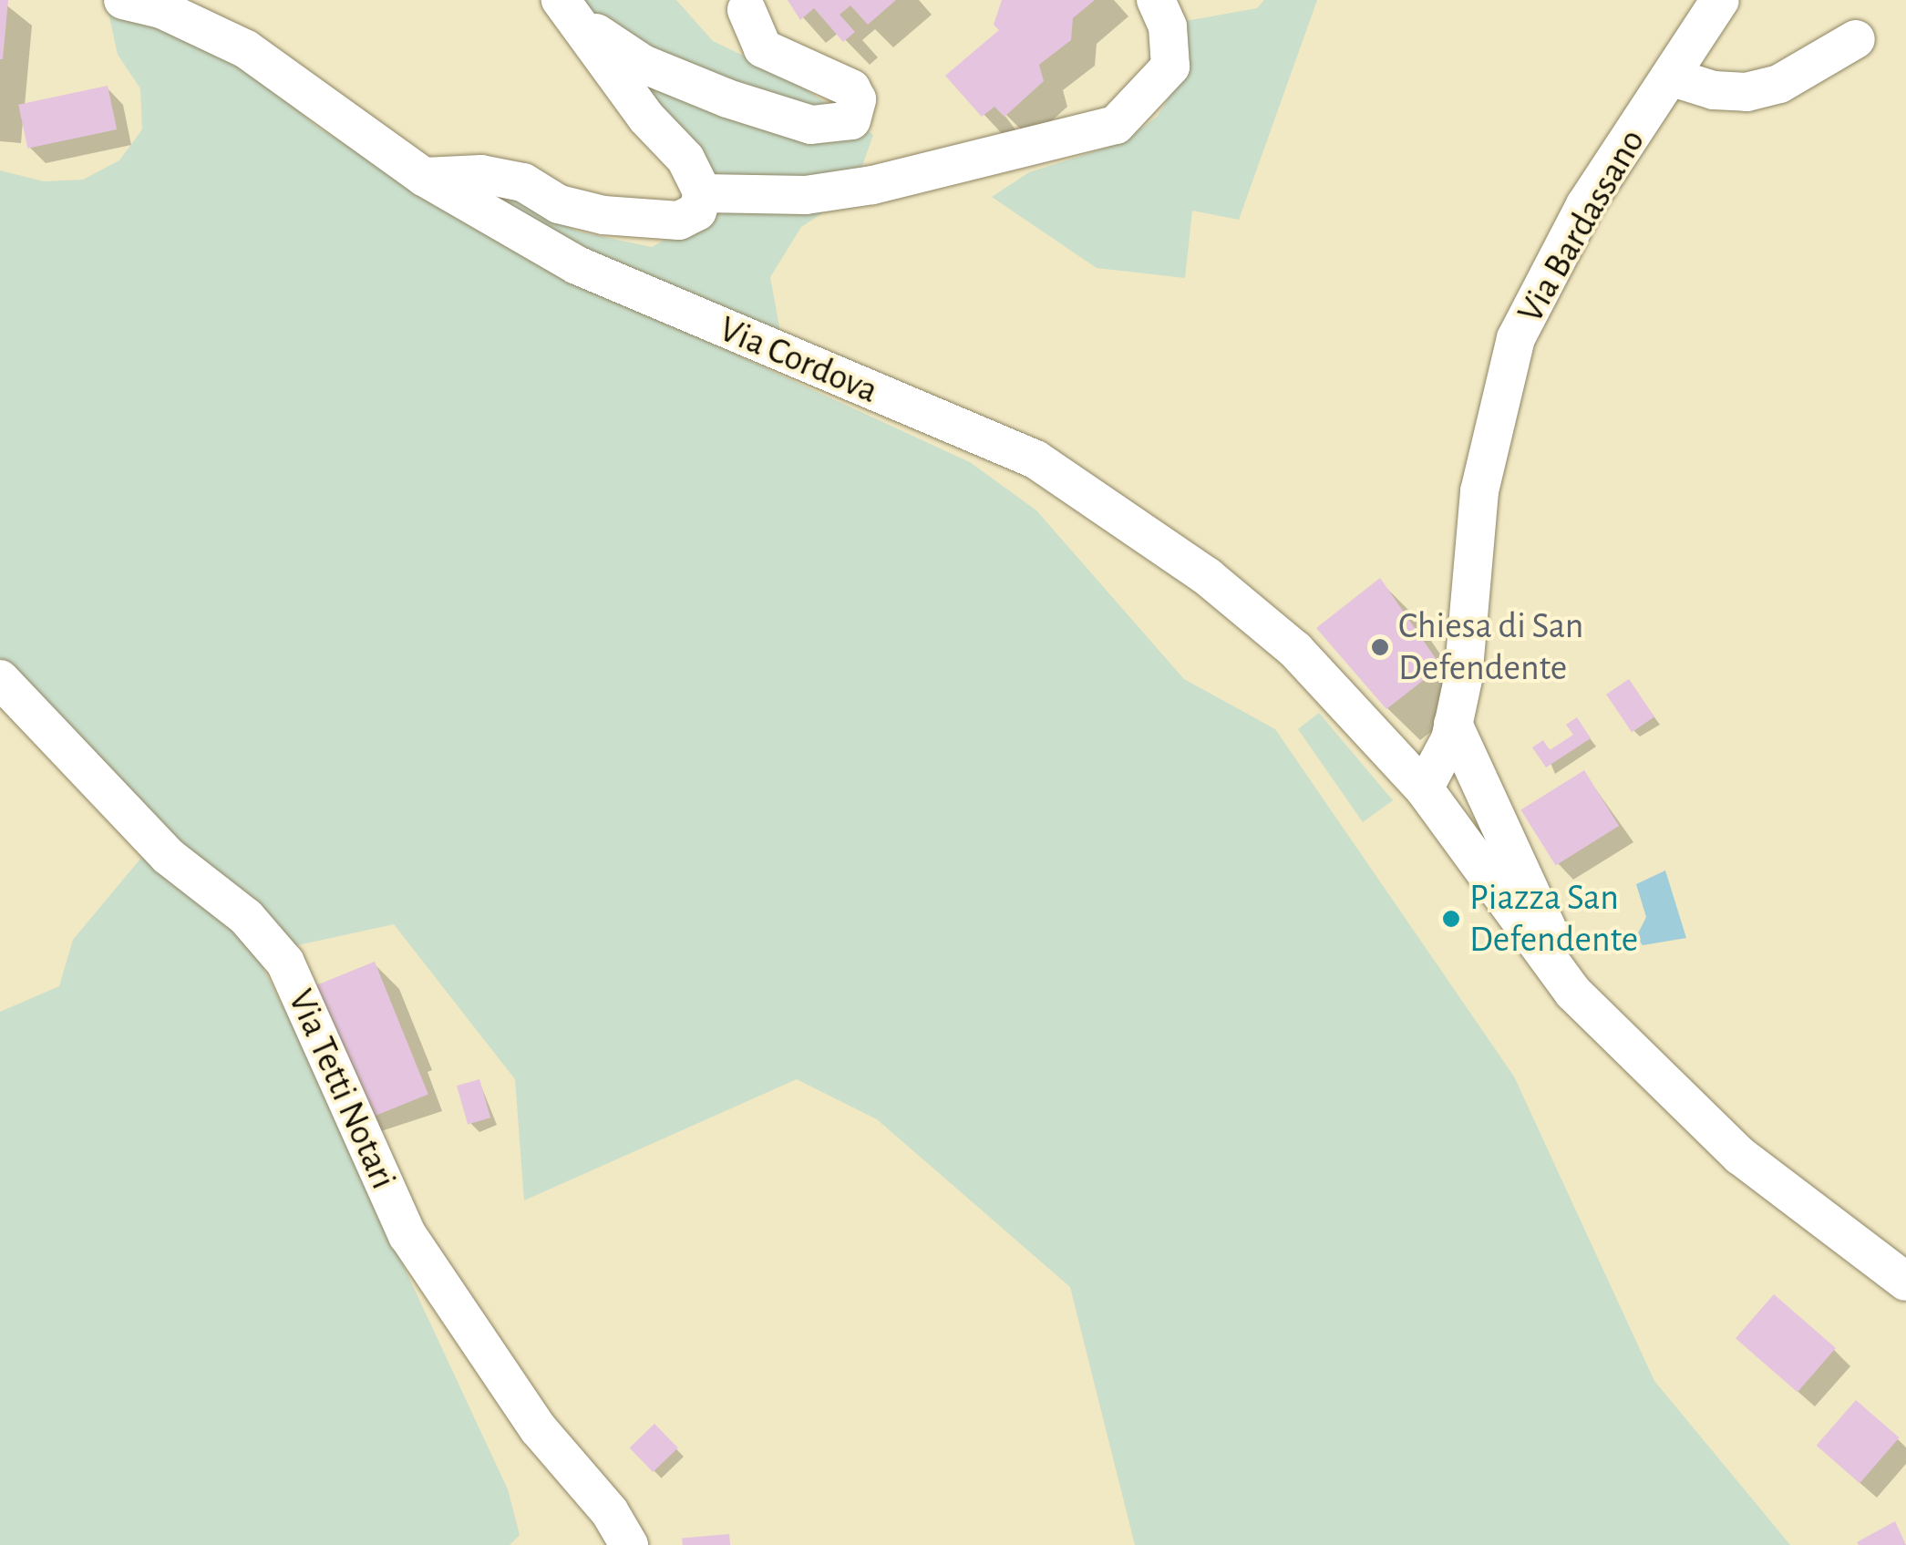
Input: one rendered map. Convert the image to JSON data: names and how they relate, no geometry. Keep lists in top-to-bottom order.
{
  "streets": {
    "street": ["Via Bardassano", "Via Cordova", "Via Tetti Notari"]
  },
  "crossings": [
    ["Via Bardassano", "Via Cordova"]
  ],
  "places": ["Chiesa di San Defendente", "Piazza San Defendente"]
}
